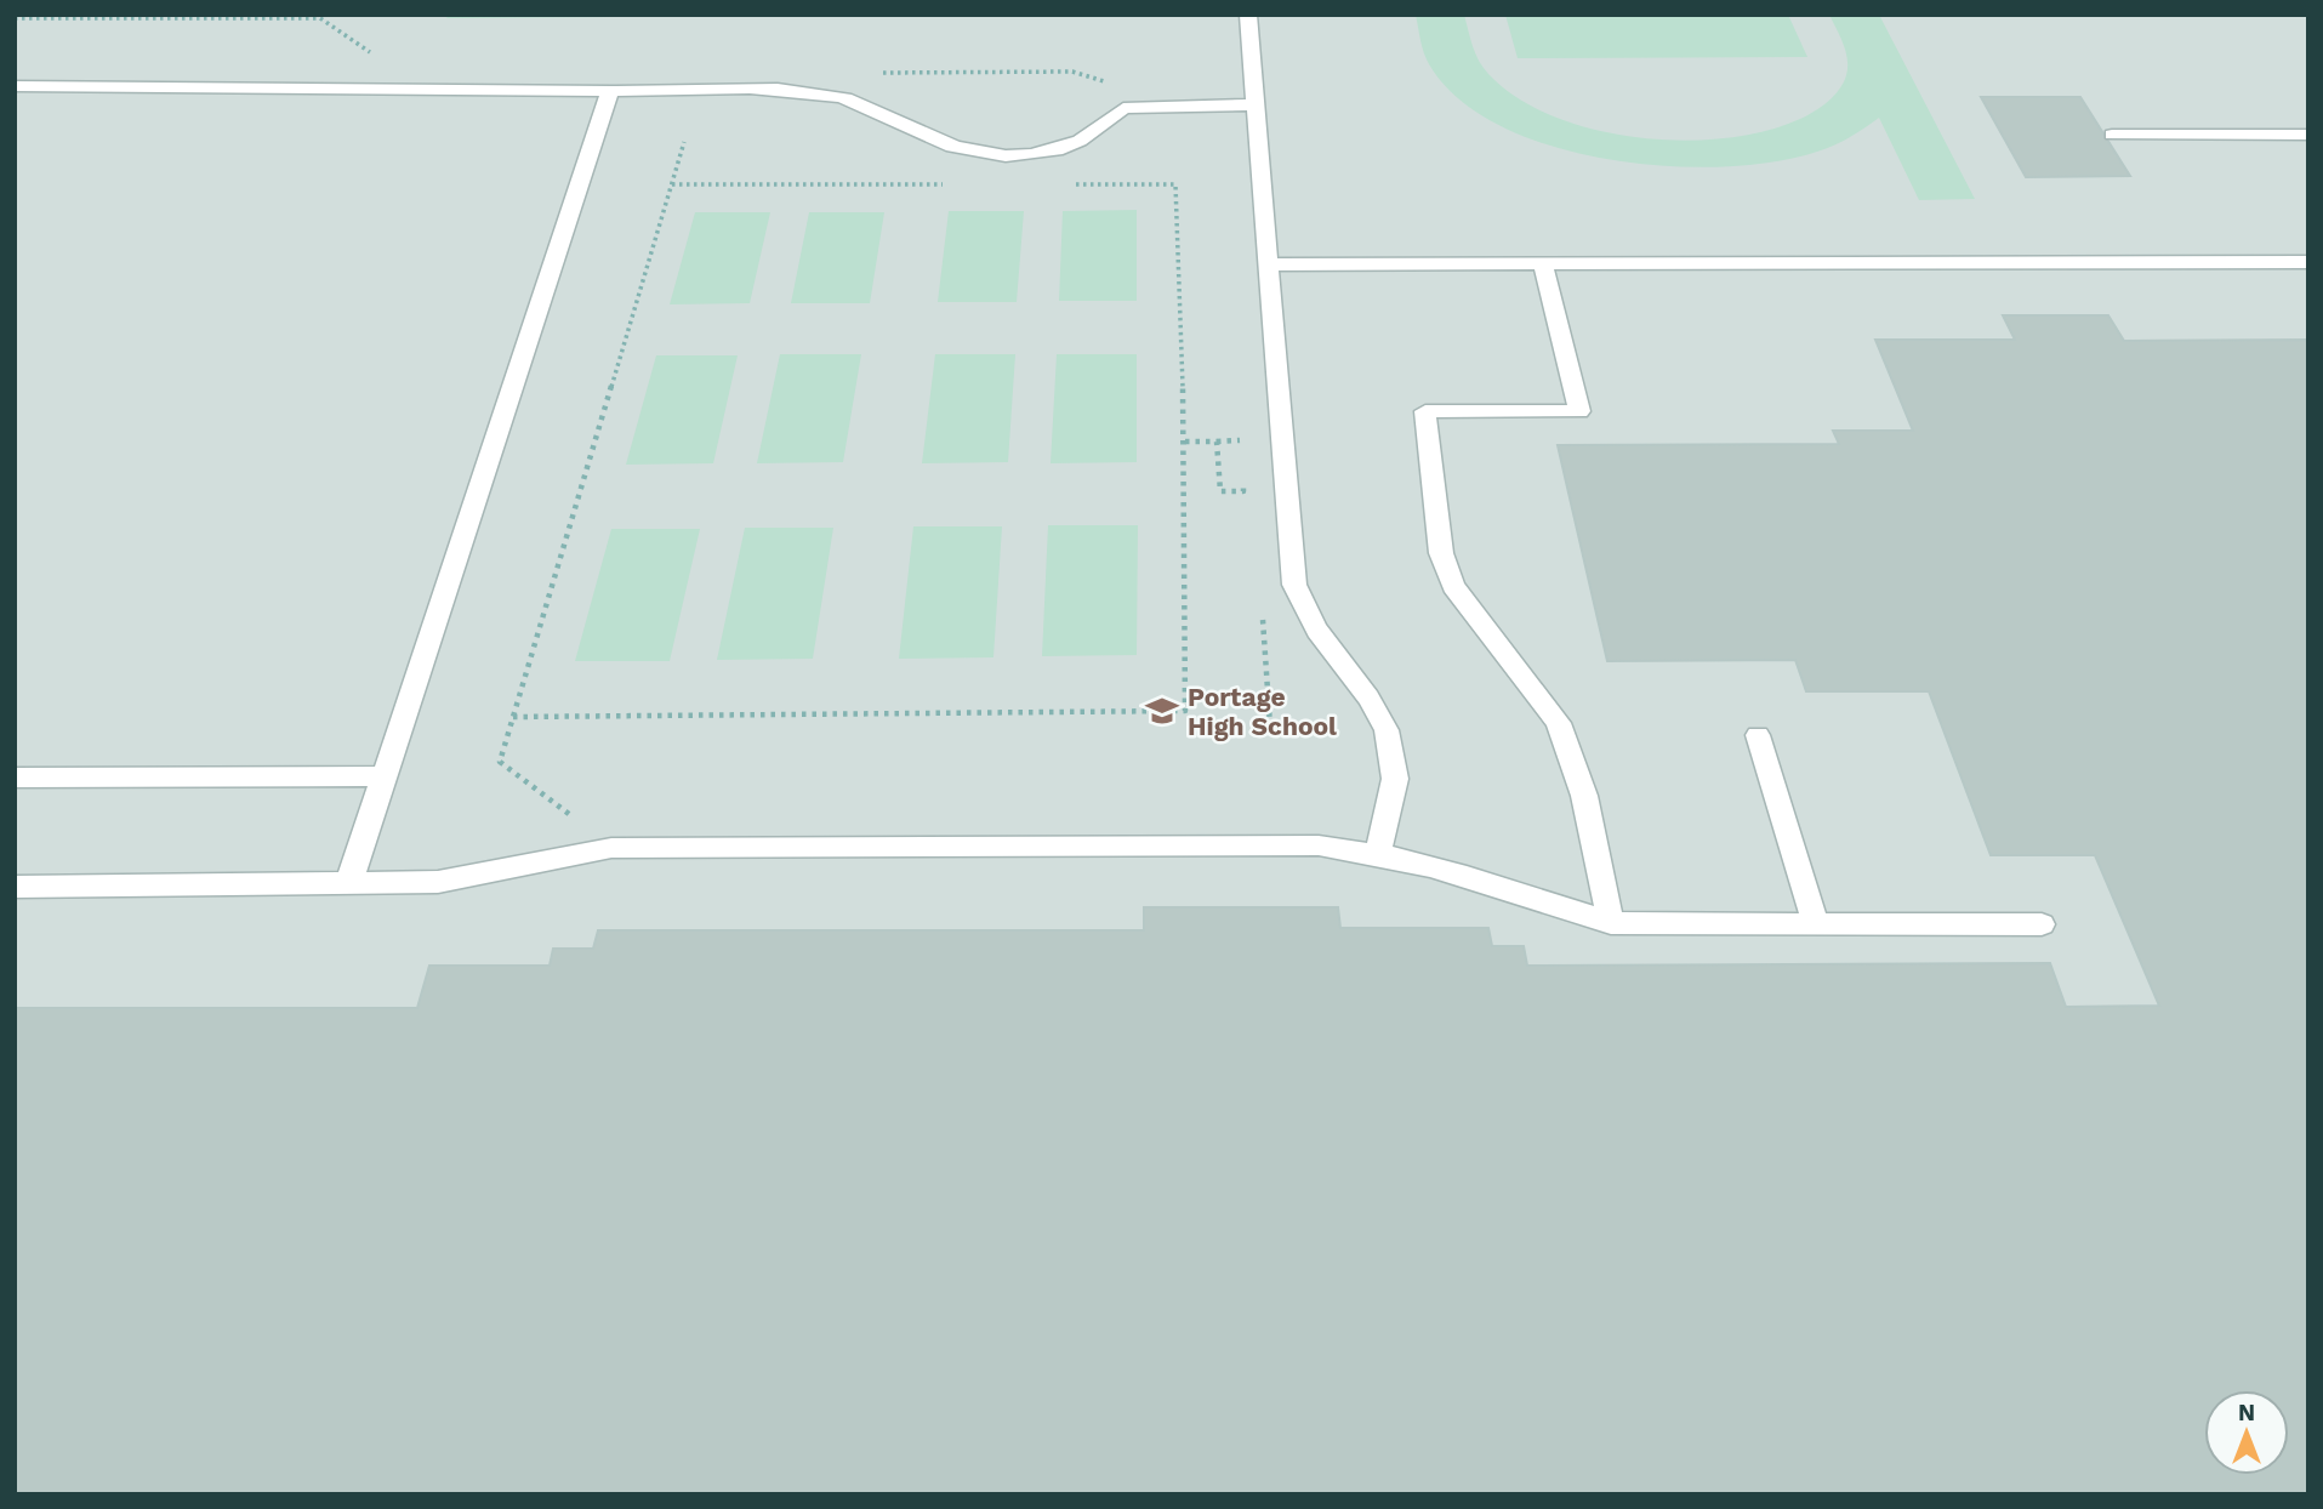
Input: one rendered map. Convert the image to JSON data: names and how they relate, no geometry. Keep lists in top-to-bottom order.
{
  "places": {
    "school or university": ["Portage High School"]
  },
  "north": "top"
}
